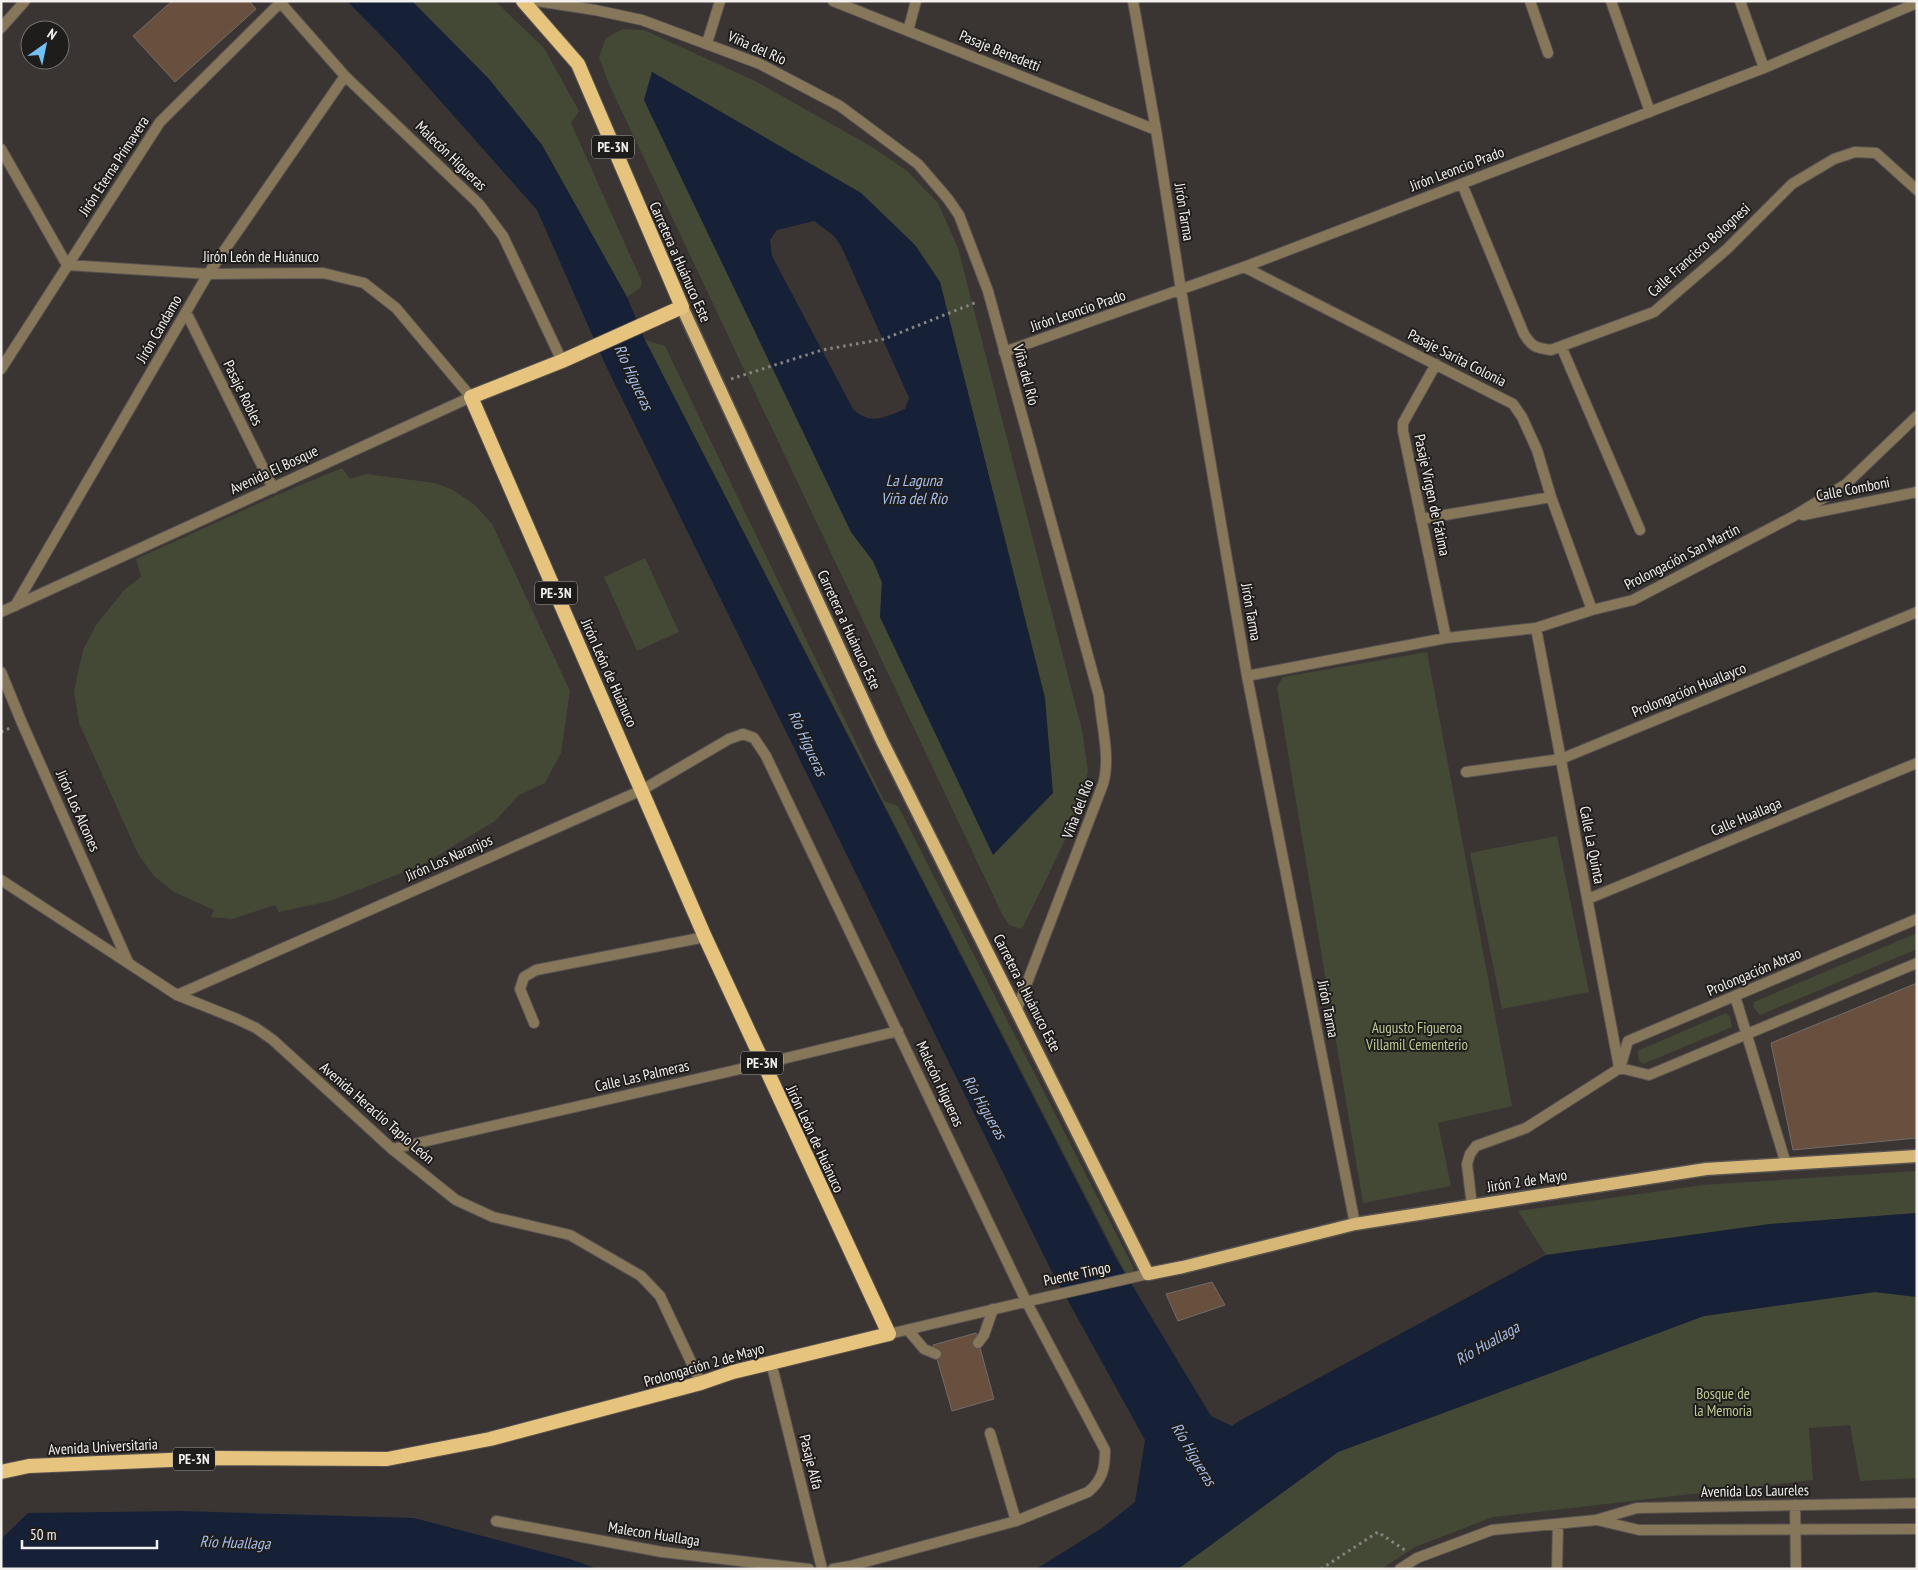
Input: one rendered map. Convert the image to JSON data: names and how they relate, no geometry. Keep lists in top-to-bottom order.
{
  "streets": {
    "highway": [
      "PE-3N",
      "Jirón León de Huánuco",
      "Carretera a Huánuco Este",
      "Avenida El Bosque",
      "Prolongación 2 de Mayo",
      "Avenida Universitaria"
    ],
    "main road": ["Jirón 2 de Mayo"],
    "street": [
      "Viña del Río",
      "Pasaje Benedetti",
      "Malecón Higueras",
      "Jirón Eterna Primavera",
      "Jirón Leoncio Prado",
      "Jirón Tarma",
      "Calle Francisco Bolognesi",
      "Jirón Candamo",
      "Pasaje Sarita Colonia",
      "Pasaje Robles",
      "Calle Comboni",
      "Pasaje Virgen de Fátima",
      "Prolongación San Martín",
      "Prolongación Huallayco",
      "Jirón Los Alcones",
      "Calle Huallaga",
      "Calle La Quinta",
      "Jirón Los Naranjos",
      "Prolongación Abtao",
      "Calle Las Palmeras",
      "Avenida Heraclio Tapio León",
      "Puente Tingo",
      "Pasaje Alfa",
      "Avenida Los Laureles",
      "Malecon Huallaga"
    ]
  },
  "crossings": [
    ["Viña del Río", "Jirón Leoncio Prado"],
    ["Viña del Río", "Carretera a Huánuco Este"],
    ["Pasaje Benedetti", "Jirón Tarma"],
    ["Malecón Higueras", "Jirón Eterna Primavera"],
    ["Malecón Higueras", "Jirón Candamo"],
    ["Malecón Higueras", "Avenida El Bosque"],
    ["Malecón Higueras", "Jirón Los Naranjos"],
    ["Malecón Higueras", "Calle Las Palmeras"],
    ["Malecón Higueras", "Puente Tingo"],
    ["Malecón Higueras", "Prolongación 2 de Mayo"],
    ["Jirón Eterna Primavera", "Jirón León de Huánuco"],
    ["Jirón Leoncio Prado", "Jirón Tarma"],
    ["Jirón Leoncio Prado", "Calle Francisco Bolognesi"],
    ["Jirón Leoncio Prado", "Pasaje Sarita Colonia"],
    ["Jirón Tarma", "Prolongación San Martín"],
    ["Jirón Tarma", "Jirón 2 de Mayo"],
    ["Jirón León de Huánuco", "Jirón Candamo"],
    ["Jirón León de Huánuco", "Avenida El Bosque"],
    ["Jirón León de Huánuco", "Jirón Los Naranjos"],
    ["Jirón León de Huánuco", "Calle Las Palmeras"],
    ["Jirón León de Huánuco", "Prolongación 2 de Mayo"],
    ["Carretera a Huánuco Este", "Avenida El Bosque"],
    ["Carretera a Huánuco Este", "Jirón 2 de Mayo"],
    ["Carretera a Huánuco Este", "Puente Tingo"],
    ["Jirón Candamo", "Pasaje Robles"],
    ["Jirón Candamo", "Avenida El Bosque"],
    ["Pasaje Sarita Colonia", "Pasaje Virgen de Fátima"],
    ["Pasaje Sarita Colonia", "Prolongación San Martín"],
    ["Pasaje Robles", "Avenida El Bosque"],
    ["Calle Comboni", "Prolongación San Martín"],
    ["Pasaje Virgen de Fátima", "Prolongación San Martín"],
    ["Prolongación San Martín", "Calle La Quinta"],
    ["Prolongación Huallayco", "Calle La Quinta"],
    ["Jirón Los Alcones", "Avenida Heraclio Tapio León"],
    ["Calle Huallaga", "Calle La Quinta"],
    ["Calle La Quinta", "Prolongación Abtao"],
    ["Jirón Los Naranjos", "Avenida Heraclio Tapio León"],
    ["Calle Las Palmeras", "Avenida Heraclio Tapio León"],
    ["Avenida Heraclio Tapio León", "Prolongación 2 de Mayo"],
    ["Jirón 2 de Mayo", "Puente Tingo"],
    ["Puente Tingo", "Prolongación 2 de Mayo"],
    ["Prolongación 2 de Mayo", "Avenida Universitaria"],
    ["Prolongación 2 de Mayo", "Pasaje Alfa"]
  ],
  "water": ["Río Higueras", "La Laguna Viña del Rio", "Río Huallaga"],
  "parks": ["Augusto Figueroa Villamil Cementerio", "Bosque de la Memoria"],
  "scale_bar": "50 m",
  "north": "top right"
}
